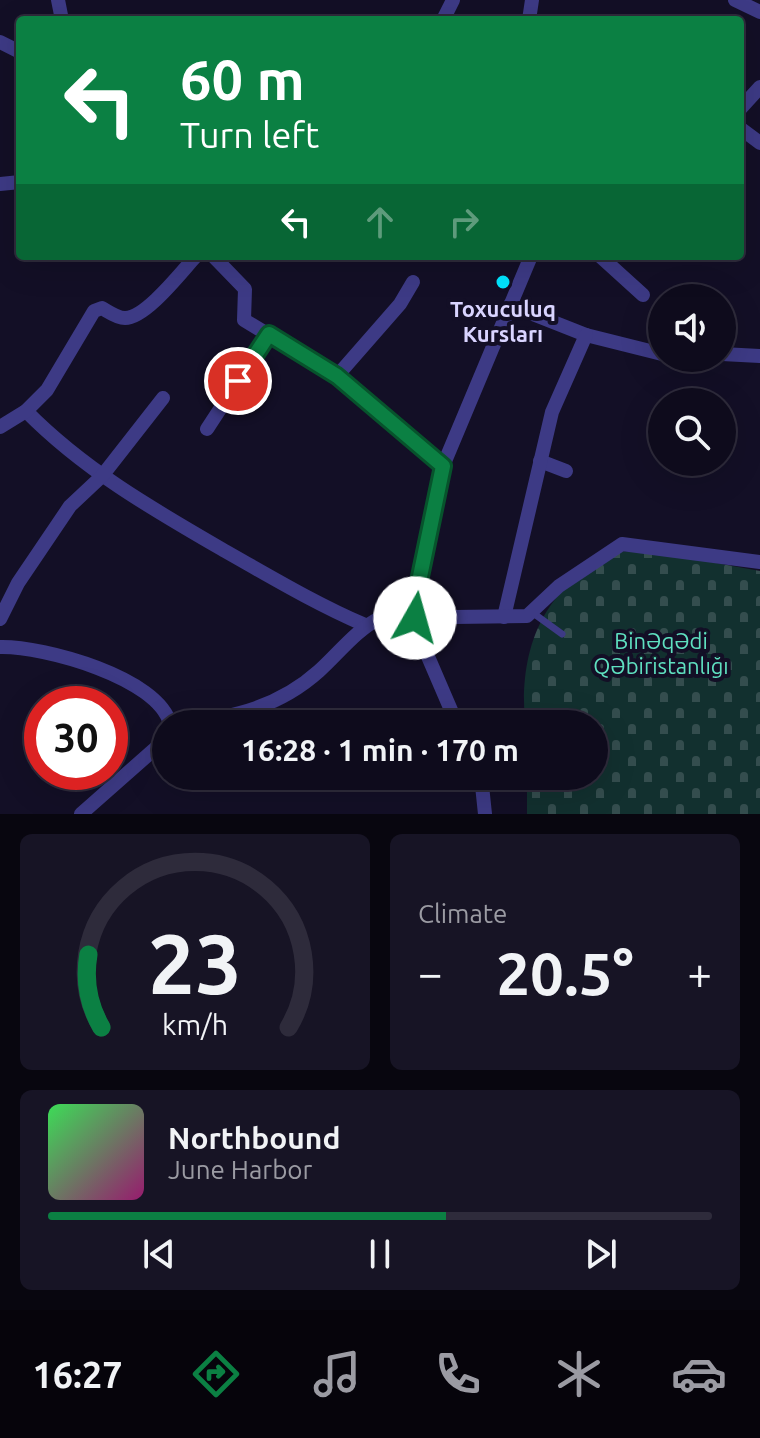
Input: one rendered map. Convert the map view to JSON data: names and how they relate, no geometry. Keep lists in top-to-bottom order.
{
  "parks": ["Binəqədi Qəbiristanlığı"],
  "places": ["Toxuculuq Kursları"],
  "page": {
    "turn": ["60 m", "Turn left"],
    "limit": "30",
    "trip": "16:28 · 1 min · 170 m",
    "tile": "Climate",
    "heat": ["−", "20.5°", "+"],
    "song": ["Northbound", "June Harbor"],
    "tabs": "16:27",
    "gauge": ["23", "km/h"]
  }
}
